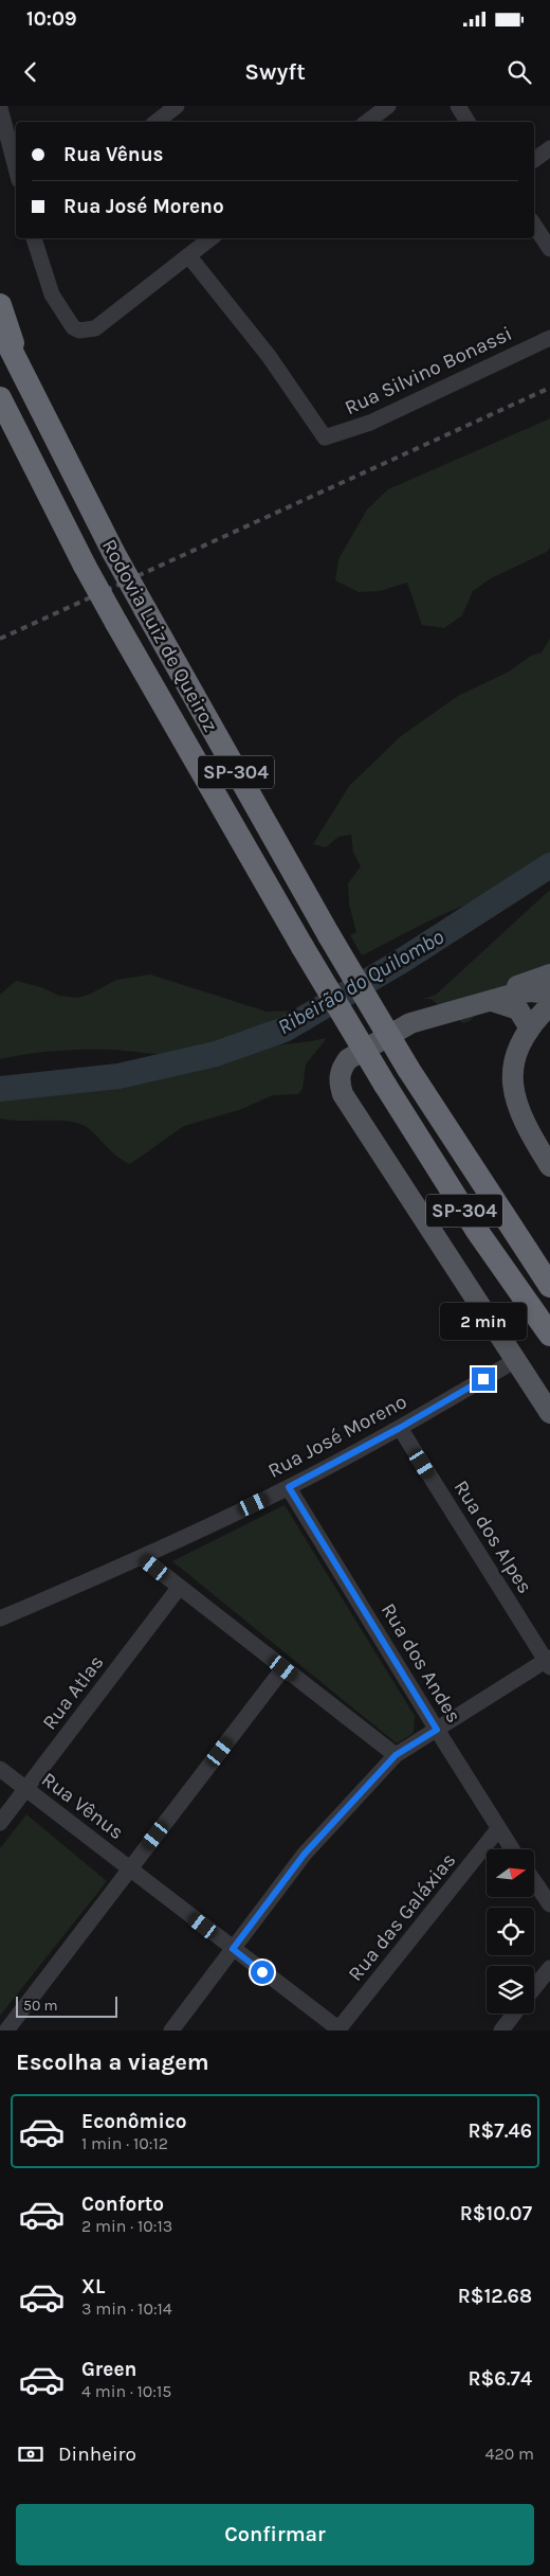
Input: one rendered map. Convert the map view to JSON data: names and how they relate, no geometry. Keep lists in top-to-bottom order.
{
  "streets": {
    "highway": ["Rodovia Luiz de Queiroz", "SP-304"],
    "street": [
      "Rua Silvino Bonassi",
      "Rua José Moreno",
      "Rua dos Alpes",
      "Rua dos Andes",
      "Rua Atlas",
      "Rua Vênus",
      "Rua das Galáxias"
    ]
  },
  "crossings": [
    ["Rua José Moreno", "Rua dos Alpes"],
    ["Rua José Moreno", "Rua dos Andes"],
    ["Rua dos Andes", "Rua das Galáxias"],
    ["Rua Atlas", "Rua Vênus"],
    ["Rua Vênus", "Rua das Galáxias"]
  ],
  "water": ["Ribeirão do Quilombo"],
  "scale_bar": "50 m",
  "north": "right",
  "page": {
    "status": "10:09",
    "header": "Swyft",
    "banner": ["Rua Vênus", "Rua José Moreno"],
    "bubble": "2 min",
    "scale": "50 m",
    "heading": "Escolha a viagem",
    "list": [
      {
        "name": "Econômico",
        "note": "1 min · 10:12",
        "value": "R$7.46"
      },
      {
        "name": "Conforto",
        "note": "2 min · 10:13",
        "value": "R$10.07"
      },
      {
        "name": "XL",
        "note": "3 min · 10:14",
        "value": "R$12.68"
      },
      {
        "name": "Green",
        "note": "4 min · 10:15",
        "value": "R$6.74"
      }
    ],
    "pay": ["Dinheiro", "420 m"],
    "buttons": "Confirmar"
  }
}
